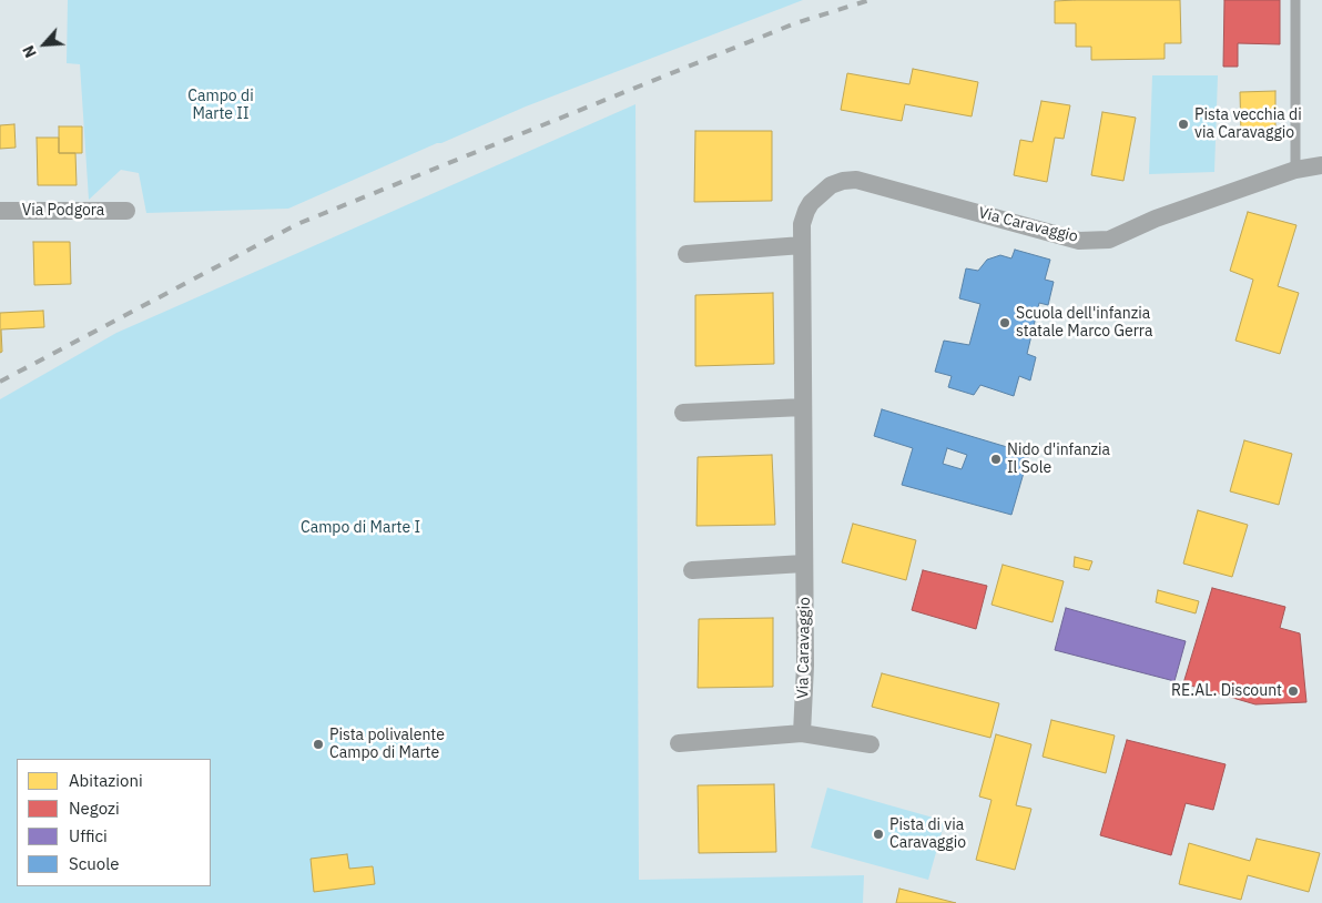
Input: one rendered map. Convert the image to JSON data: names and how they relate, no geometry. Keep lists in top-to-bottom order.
{
  "streets": {
    "street": ["Via Podgora", "Via Caravaggio"]
  },
  "parks": ["Campo di Marte II", "Campo di Marte I"],
  "places": [
    "Pista vecchia di via Caravaggio",
    "Scuola dell'infanzia statale Marco Gerra",
    "Nido d'infanzia Il Sole",
    "RE.AL. Discount",
    "Pista polivalente Campo di Marte",
    "Pista di via Caravaggio"
  ],
  "legend": [
    "Abitazioni",
    "Negozi",
    "Uffici",
    "Scuole"
  ],
  "north": "bottom left"
}
